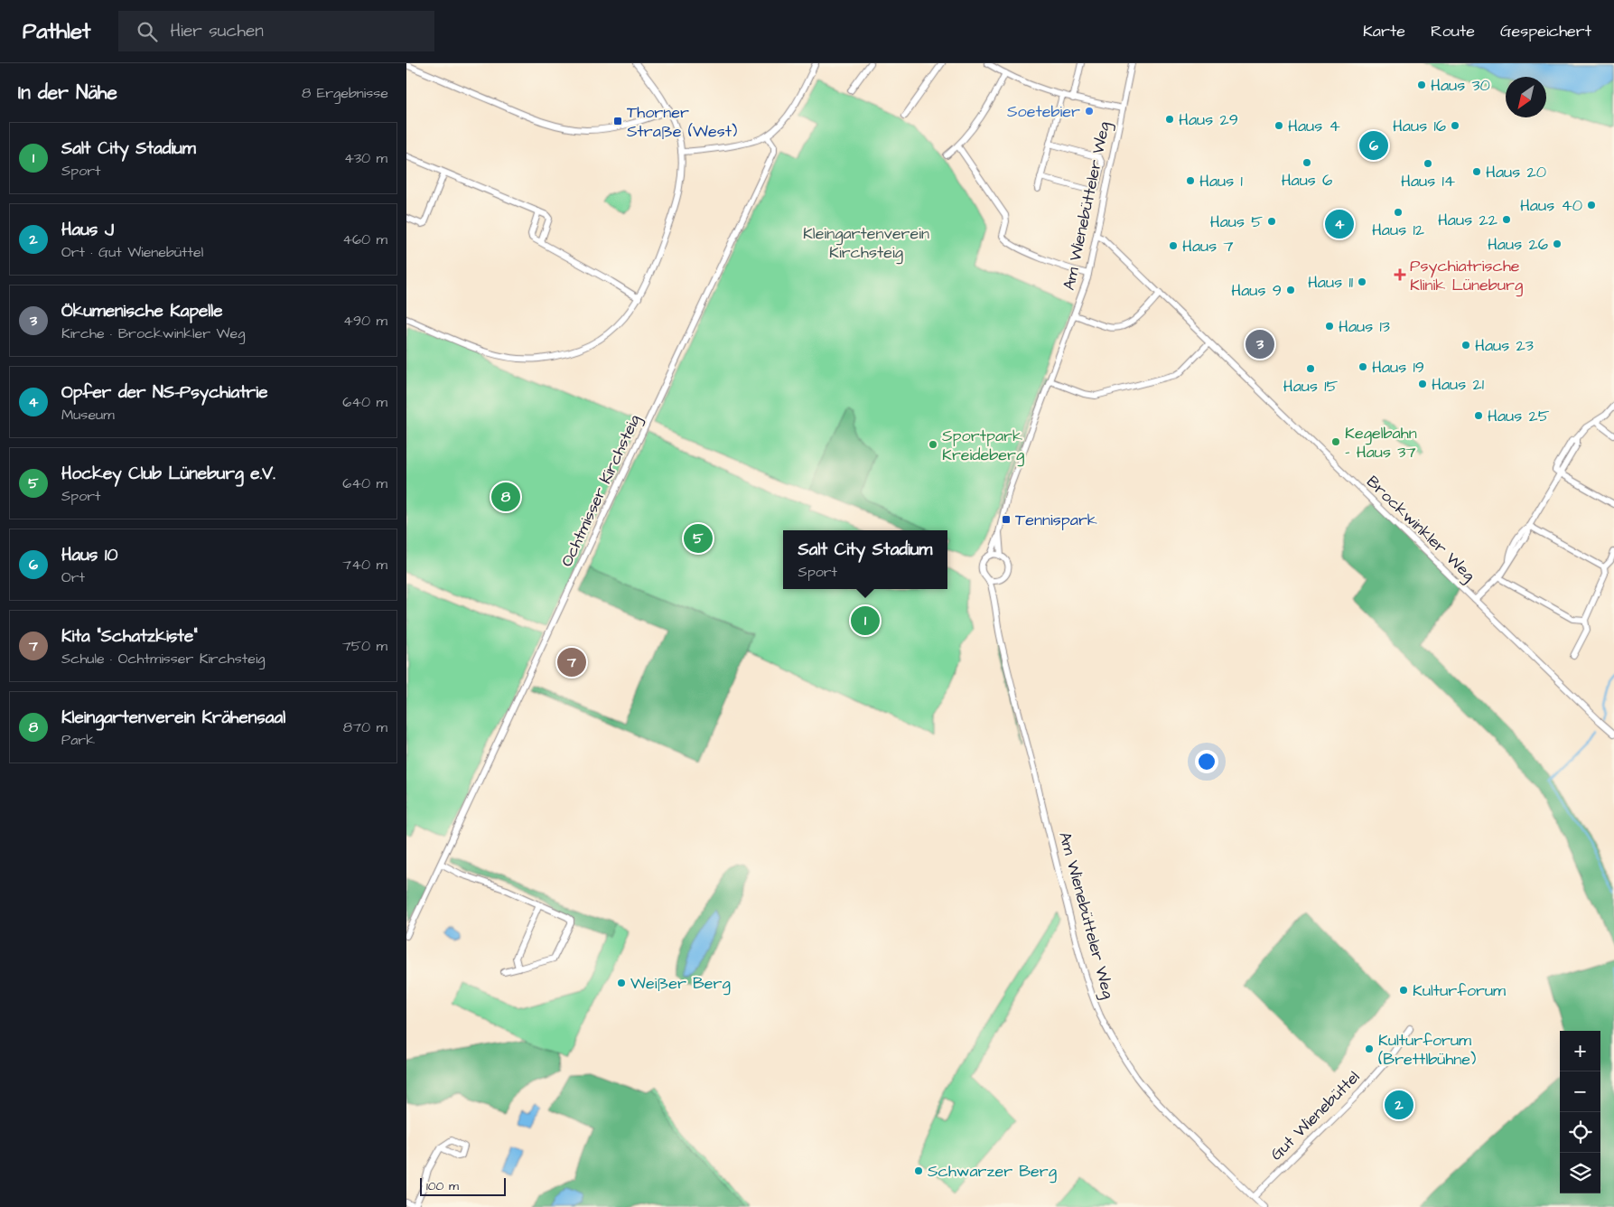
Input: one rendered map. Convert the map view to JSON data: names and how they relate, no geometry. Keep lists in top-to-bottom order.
{
  "streets": {
    "street": [
      "Am Wienebütteler Weg",
      "Ochtmisser Kirchsteig",
      "Brockwinkler Weg",
      "Gut Wienebüttel"
    ]
  },
  "crossings": [
    ["Am Wienebütteler Weg", "Brockwinkler Weg"],
    ["Am Wienebütteler Weg", "Gut Wienebüttel"]
  ],
  "parks": ["Kleingartenverein Kirchsteig"],
  "places": {
    "other": [
      "Haus 30",
      "Soetebier",
      "Haus 29",
      "Haus 4",
      "Haus 16",
      "Haus 6",
      "Haus 14",
      "Haus 20",
      "Haus 1",
      "Haus 40",
      "Haus 12",
      "Haus 22",
      "Haus 5",
      "Haus 26",
      "Haus 7",
      "Haus 11",
      "Haus 9",
      "Haus 13",
      "Haus 23",
      "Haus 19",
      "Haus 15",
      "Haus 21",
      "Haus 25",
      "Kegelbahn - Haus 37",
      "Sportpark Kreideberg",
      "Weißer Berg",
      "Kulturforum",
      "Kulturforum (Brettlbühne)",
      "Schwarzer Berg"
    ],
    "transit": ["Thorner Straße (West)", "Tennispark"],
    "health": ["Psychiatrische Klinik Lüneburg"]
  },
  "scale_bar": "100 m",
  "north": "bottom left",
  "page": {
    "header": "Pathlet",
    "search": "Hier suchen",
    "nav": ["Karte", "Route", "Gespeichert"],
    "heading": ["In der Nähe", "8 Ergebnisse"],
    "list": [
      {
        "mark": "1",
        "name": "Salt City Stadium",
        "note": "Sport",
        "value": "430 m"
      },
      {
        "mark": "2",
        "name": "Haus J",
        "note": "Ort · Gut Wienebüttel",
        "value": "460 m"
      },
      {
        "mark": "3",
        "name": "Ökumenische Kapelle",
        "note": "Kirche · Brockwinkler Weg",
        "value": "490 m"
      },
      {
        "mark": "4",
        "name": "Opfer der NS-Psychiatrie",
        "note": "Museum",
        "value": "640 m"
      },
      {
        "mark": "5",
        "name": "Hockey Club Lüneburg e.V.",
        "note": "Sport",
        "value": "640 m"
      },
      {
        "mark": "6",
        "name": "Haus 10",
        "note": "Ort",
        "value": "740 m"
      },
      {
        "mark": "7",
        "name": "Kita \"Schatzkiste\"",
        "note": "Schule · Ochtmisser Kirchsteig",
        "value": "750 m"
      },
      {
        "mark": "8",
        "name": "Kleingartenverein Krähensaal",
        "note": "Park",
        "value": "870 m"
      }
    ],
    "pins": [
      "6",
      "4",
      "3",
      "8",
      "5",
      "1",
      "7",
      "2"
    ],
    "popup": ["Salt City Stadium", "Sport"],
    "map_buttons": ["+", "−"],
    "scale": "100 m"
  }
}
